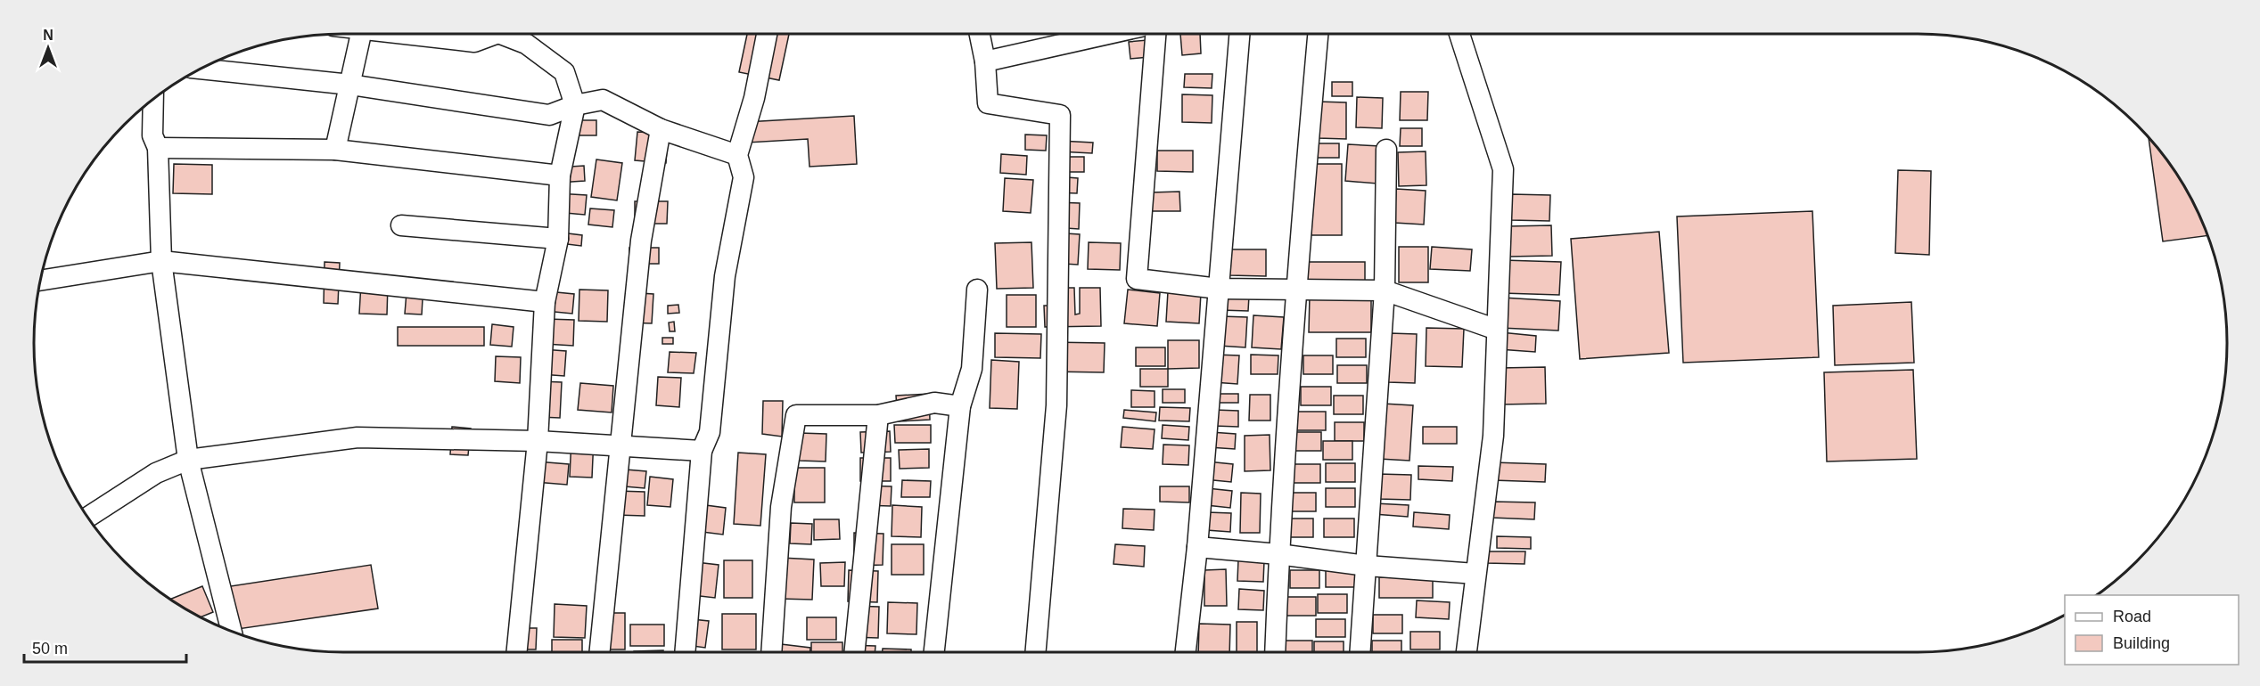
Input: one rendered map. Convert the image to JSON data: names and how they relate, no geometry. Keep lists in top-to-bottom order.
{
  "legend": ["Road", "Building"],
  "scale_bar": "50 m",
  "north": "top"
}
